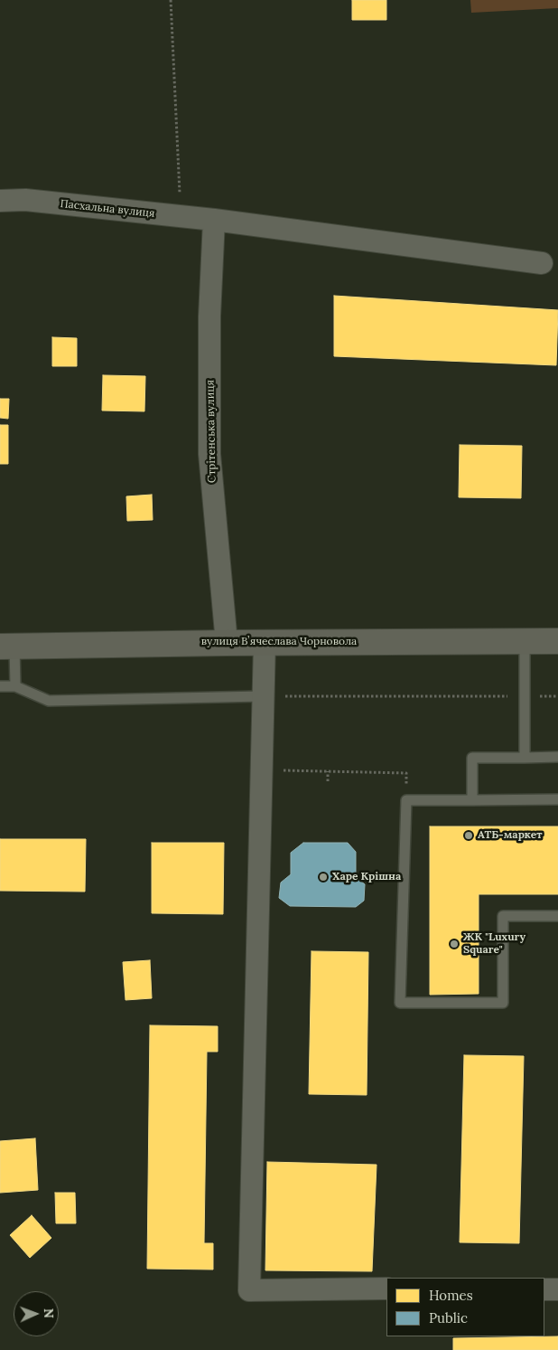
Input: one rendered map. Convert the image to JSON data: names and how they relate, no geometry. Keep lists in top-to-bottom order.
{
  "streets": {
    "main road": ["вулиця Вʼячеслава Чорновола"],
    "street": ["Пасхальна вулиця", "Стрітенська вулиця"]
  },
  "crossings": [
    ["Пасхальна вулиця", "Стрітенська вулиця"],
    ["Стрітенська вулиця", "вулиця Вʼячеслава Чорновола"]
  ],
  "places": ["АТБ-маркет", "Харе Крішна", "ЖК \"Luxury Square\""],
  "legend": ["Homes", "Public"],
  "north": "right"
}
